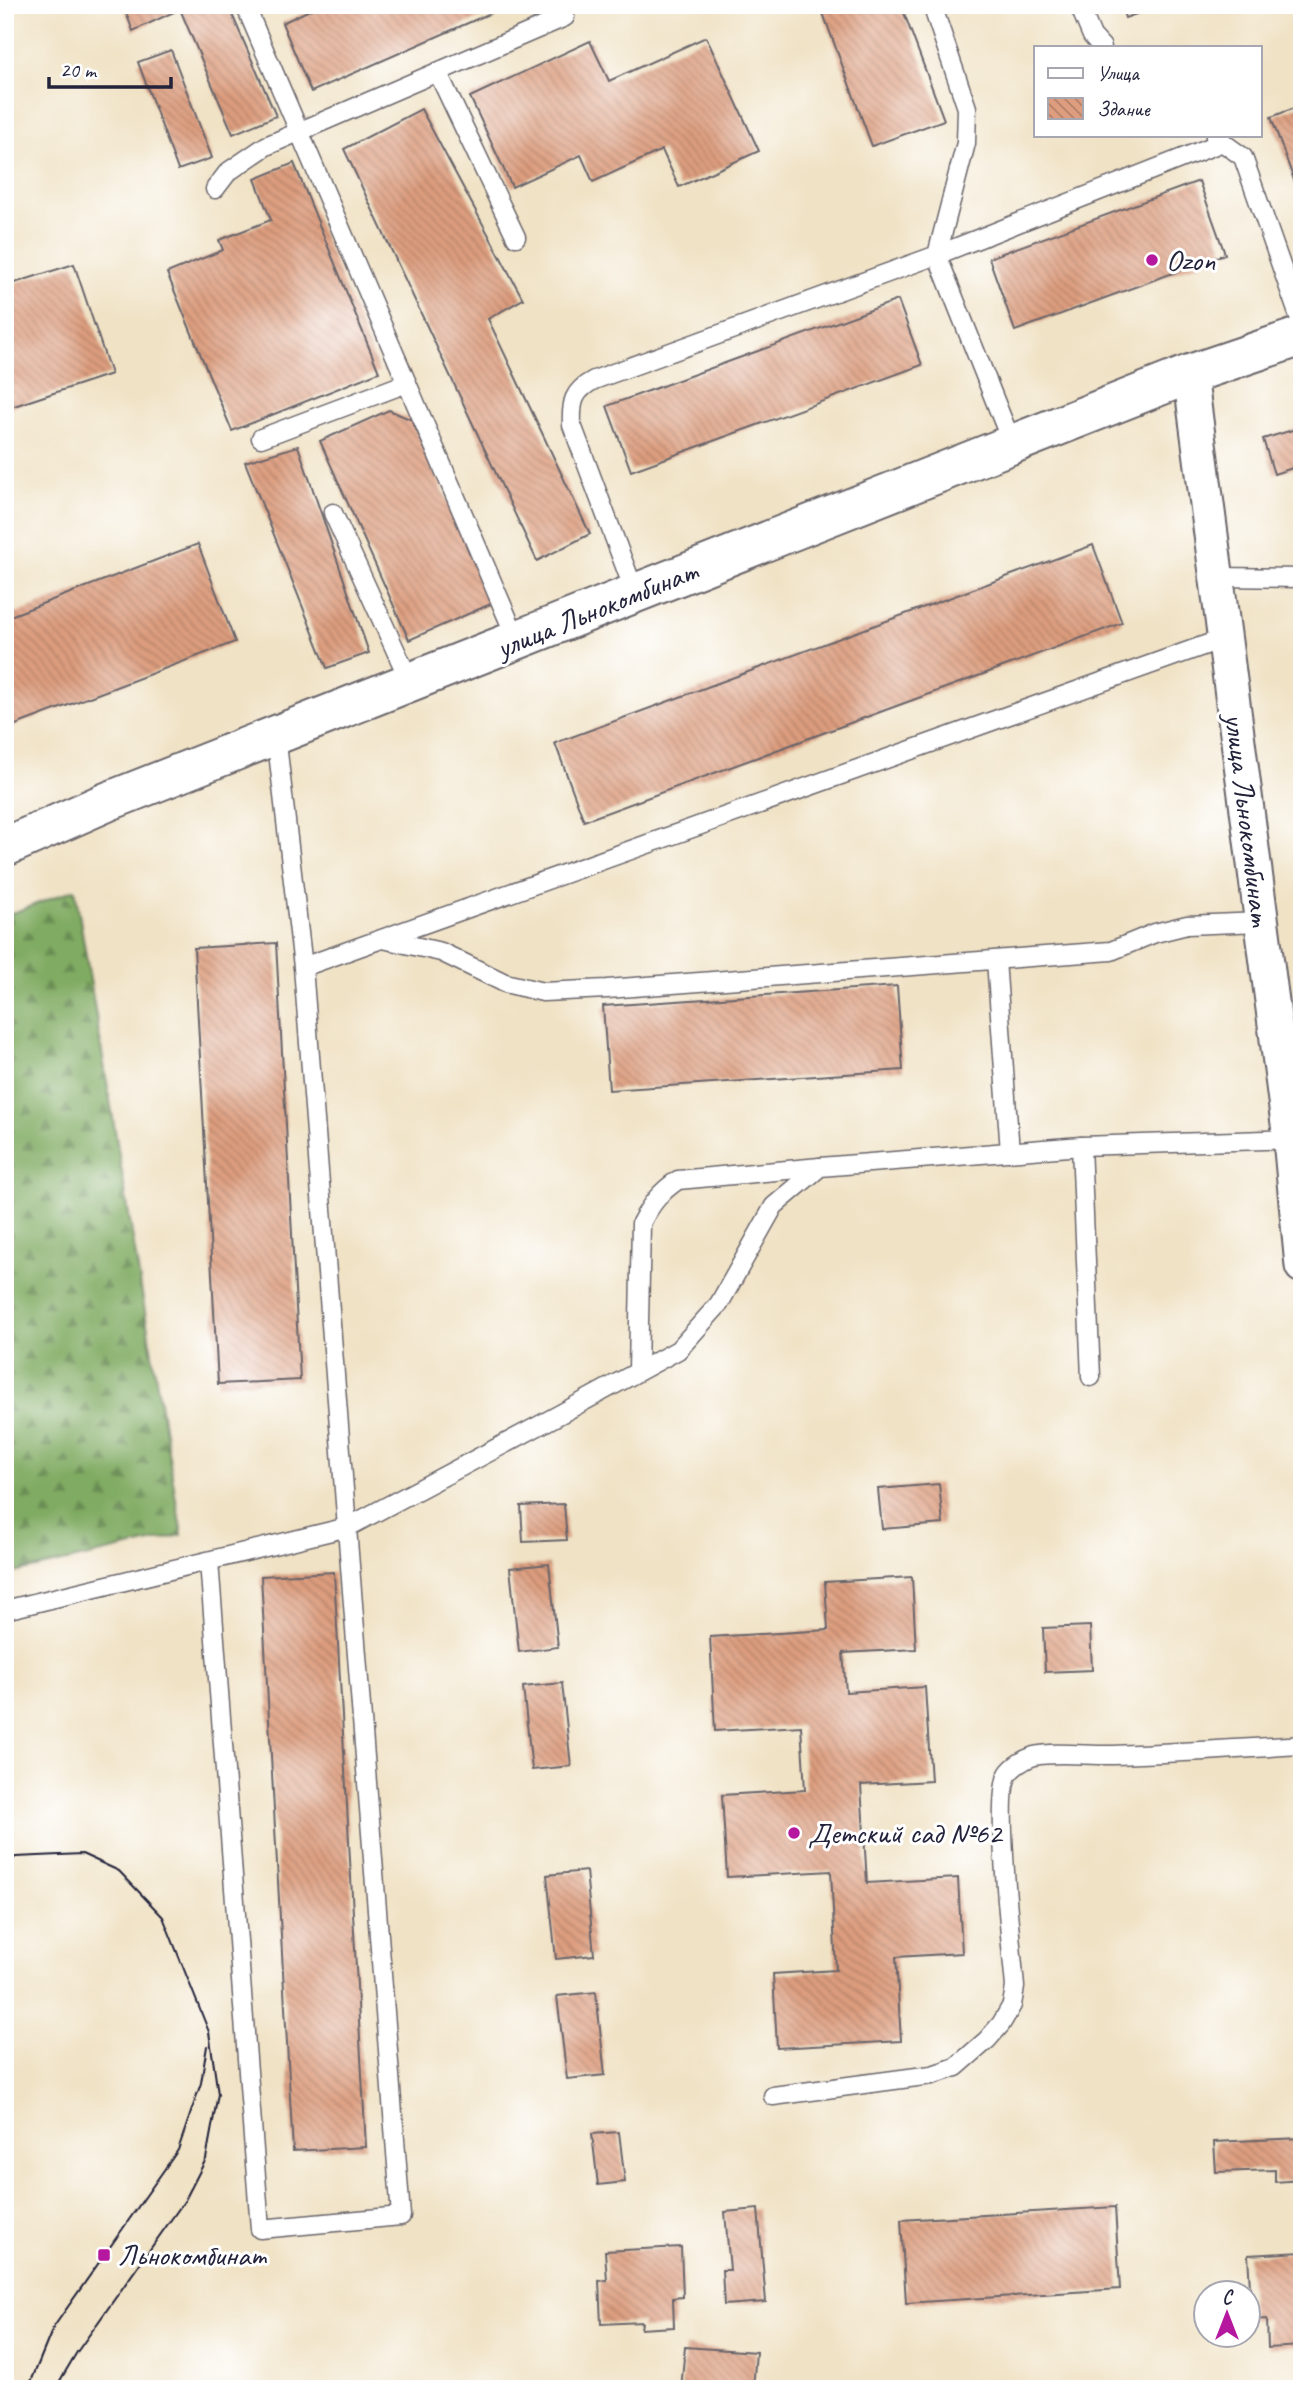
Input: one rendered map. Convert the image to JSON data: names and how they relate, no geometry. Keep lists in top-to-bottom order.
{
  "streets": {
    "street": ["улица Льнокомбинат"]
  },
  "places": {
    "other": ["Ozon", "Детский сад №62"],
    "transit": ["Льнокомбинат"]
  },
  "legend": ["Улица", "Здание"],
  "scale_bar": "20 m",
  "north": "top"
}
